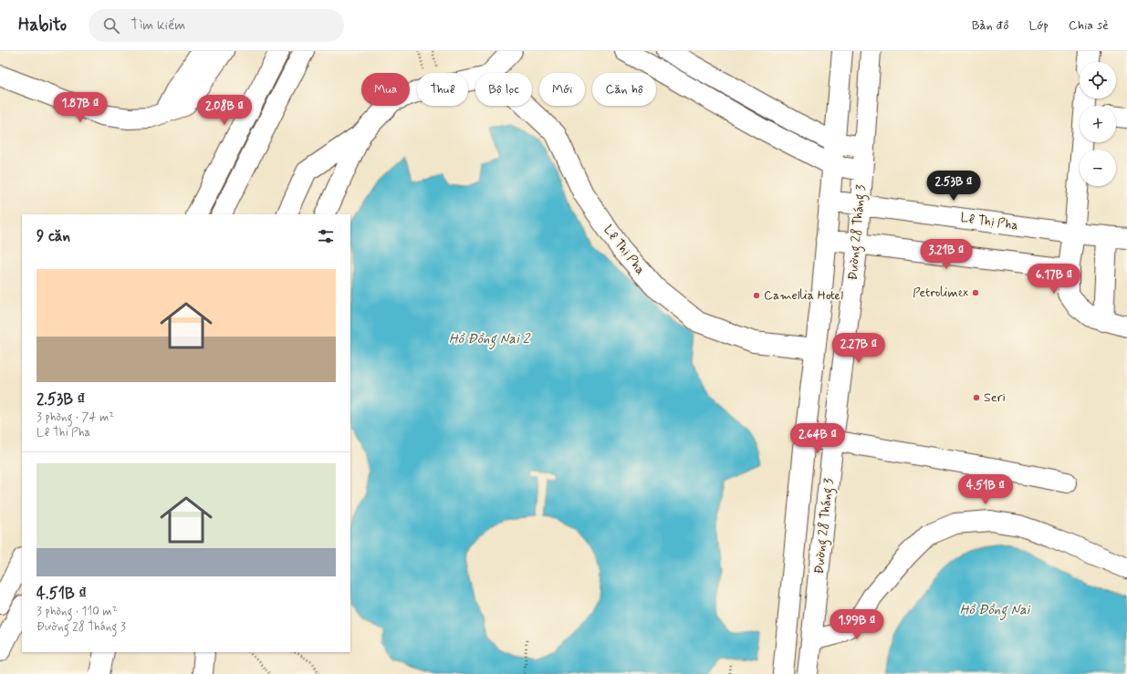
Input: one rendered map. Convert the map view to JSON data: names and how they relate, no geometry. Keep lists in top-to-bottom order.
{
  "streets": {
    "street": ["Lê Thị Pha", "Đường 28 Tháng 3"]
  },
  "crossings": [
    ["Lê Thị Pha", "Đường 28 Tháng 3"]
  ],
  "water": ["Hồ Đồng Nai 2", "Hồ Đồng Nai"],
  "places": ["Petrolimex", "Camellia Hotel", "Seri"],
  "page": {
    "header": "Habito",
    "search": "Tìm kiếm",
    "nav": ["Bản đồ", "Lớp", "Chia sẻ"],
    "map_buttons": ["+", "−"],
    "chip": [
      "Mua",
      "Thuê",
      "Bộ lọc",
      "Mới",
      "Căn hộ"
    ],
    "price": [
      "1.87B ₫",
      "2.08B ₫",
      "2.53B ₫",
      "3.21B ₫",
      "6.17B ₫",
      "2.27B ₫",
      "2.64B ₫",
      "4.51B ₫",
      "1.99B ₫"
    ],
    "heading": "9 căn",
    "list": [
      {
        "name": "2.53B ₫",
        "note": "3 phòng · 74 m² · Lê Thị Pha"
      },
      {
        "name": "4.51B ₫",
        "note": "3 phòng · 110 m² · Đường 28 Tháng 3"
      }
    ]
  }
}
